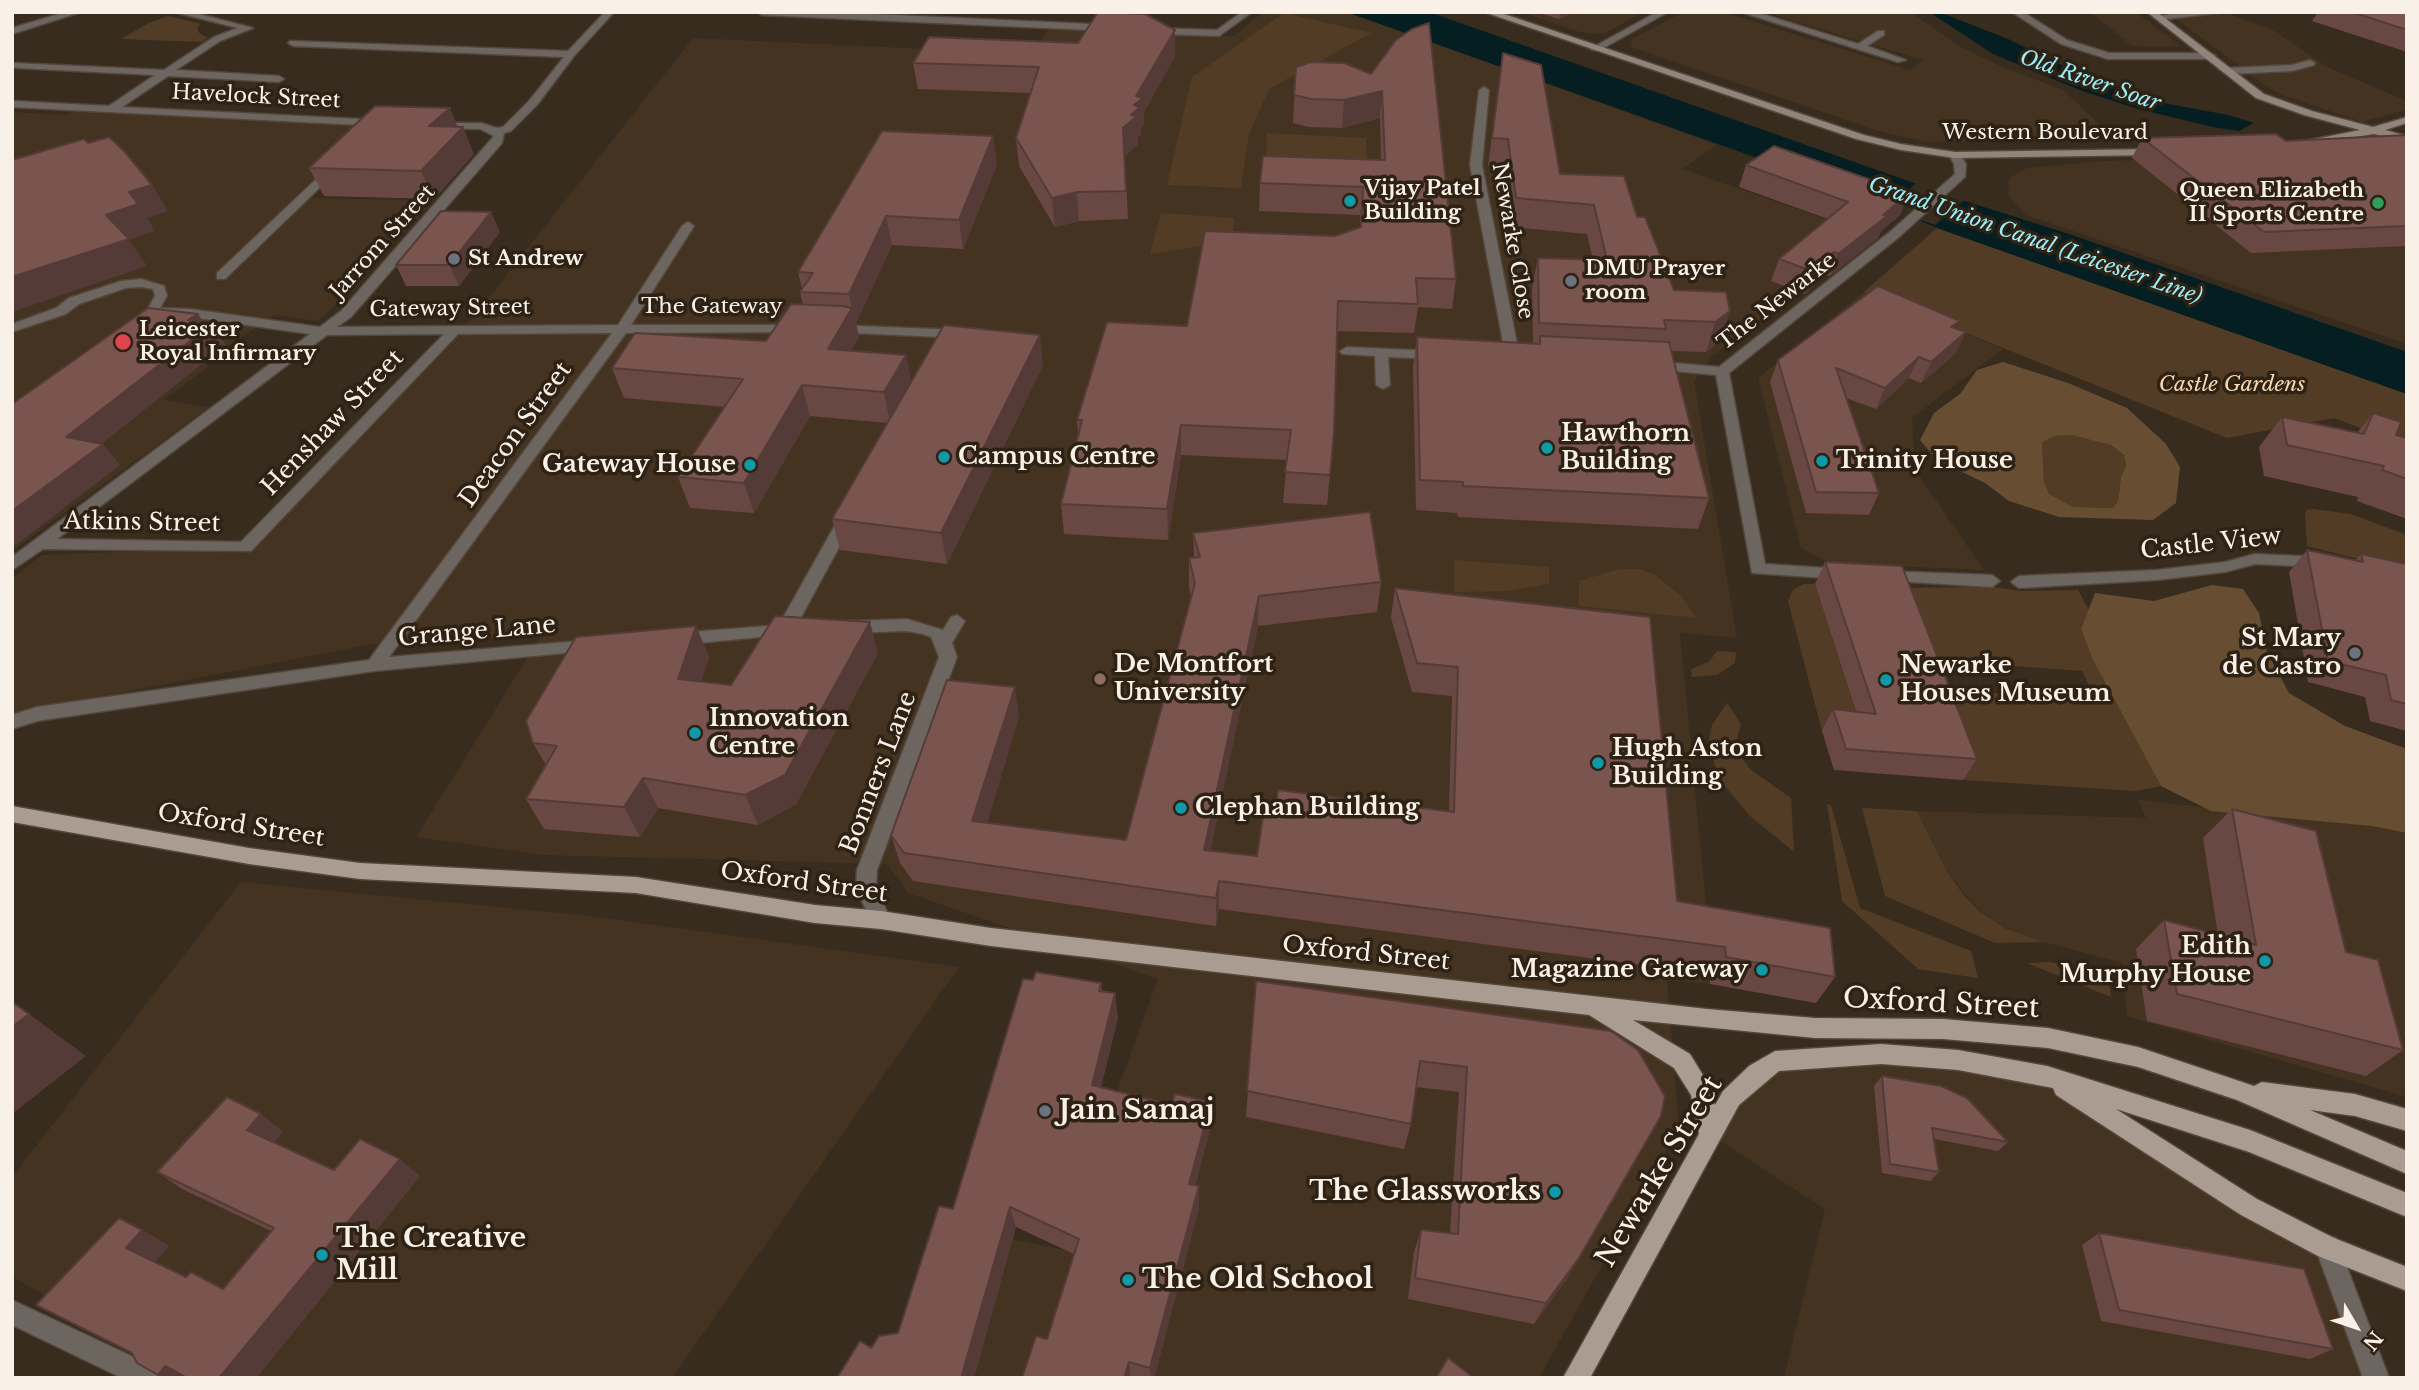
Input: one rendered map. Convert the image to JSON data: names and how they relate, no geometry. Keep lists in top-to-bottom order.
{
  "streets": {
    "main road": ["Oxford Street", "Newarke Street"],
    "street": [
      "Havelock Street",
      "Western Boulevard",
      "Newarke Close",
      "Jarrom Street",
      "The Newarke",
      "The Gateway",
      "Gateway Street",
      "Henshaw Street",
      "Deacon Street",
      "Atkins Street",
      "Castle View",
      "Grange Lane",
      "Bonners Lane"
    ]
  },
  "crossings": [
    ["Western Boulevard", "The Newarke"],
    ["Jarrom Street", "Gateway Street"],
    ["Jarrom Street", "Atkins Street"],
    ["The Gateway", "Gateway Street"],
    ["The Gateway", "Deacon Street"],
    ["Gateway Street", "Henshaw Street"],
    ["Gateway Street", "Deacon Street"],
    ["Henshaw Street", "Atkins Street"],
    ["Deacon Street", "Grange Lane"],
    ["Bonners Lane", "Oxford Street"],
    ["Oxford Street", "Newarke Street"]
  ],
  "water": ["Old River Soar", "Grand Union Canal (Leicester Line)"],
  "parks": ["Castle Gardens"],
  "places": [
    "Vijay Patel Building",
    "Queen Elizabeth II Sports Centre",
    "St Andrew",
    "DMU Prayer room",
    "Leicester Royal Infirmary",
    "Hawthorn Building",
    "Campus Centre",
    "Trinity House",
    "Gateway House",
    "St Mary de Castro",
    "De Montfort University",
    "Newarke Houses Museum",
    "Innovation Centre",
    "Hugh Aston Building",
    "Clephan Building",
    "Edith Murphy House",
    "Magazine Gateway",
    "Jain Samaj",
    "The Glassworks",
    "The Creative Mill",
    "The Old School"
  ],
  "north": "bottom right"
}
